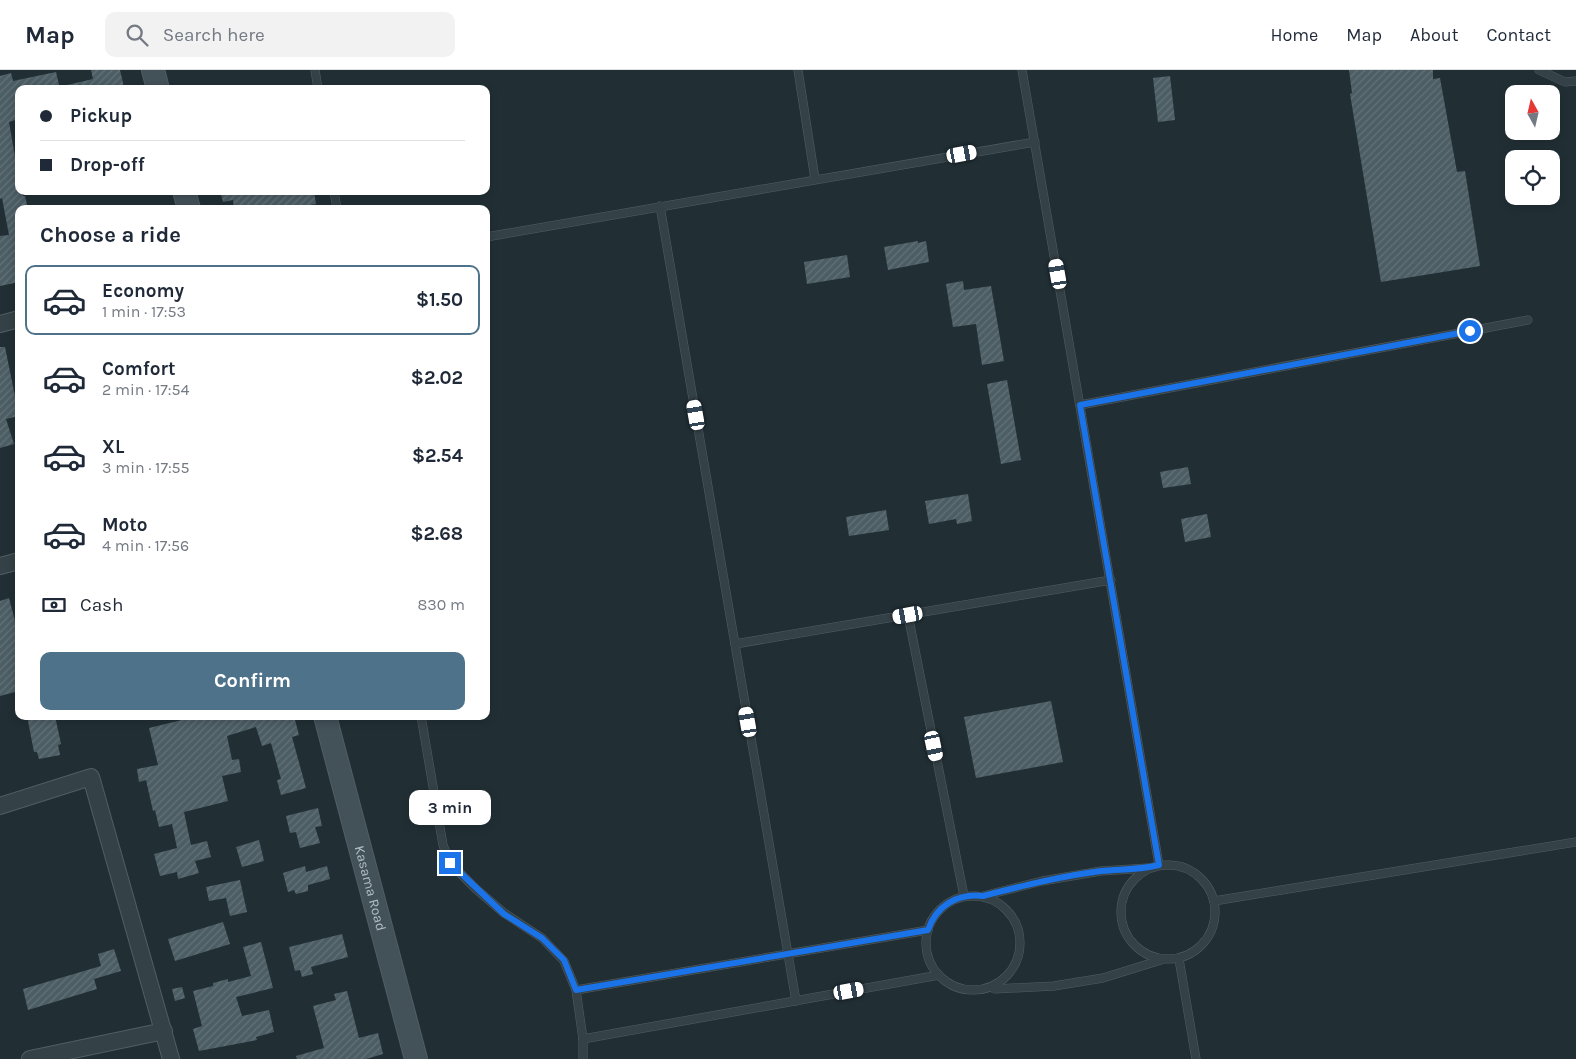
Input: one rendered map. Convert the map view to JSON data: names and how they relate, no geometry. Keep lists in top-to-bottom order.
{
  "streets": {
    "street": ["Kasama Road"]
  },
  "north": "top",
  "page": {
    "header": "Map",
    "search": "Search here",
    "nav": [
      "Home",
      "Map",
      "About",
      "Contact"
    ],
    "banner": ["Pickup", "Drop-off"],
    "heading": "Choose a ride",
    "list": [
      {
        "name": "Economy",
        "note": "1 min · 17:53",
        "value": "$1.50"
      },
      {
        "name": "Comfort",
        "note": "2 min · 17:54",
        "value": "$2.02"
      },
      {
        "name": "XL",
        "note": "3 min · 17:55",
        "value": "$2.54"
      },
      {
        "name": "Moto",
        "note": "4 min · 17:56",
        "value": "$2.68"
      }
    ],
    "pay": ["Cash", "830 m"],
    "buttons": "Confirm",
    "bubble": "3 min"
  }
}
